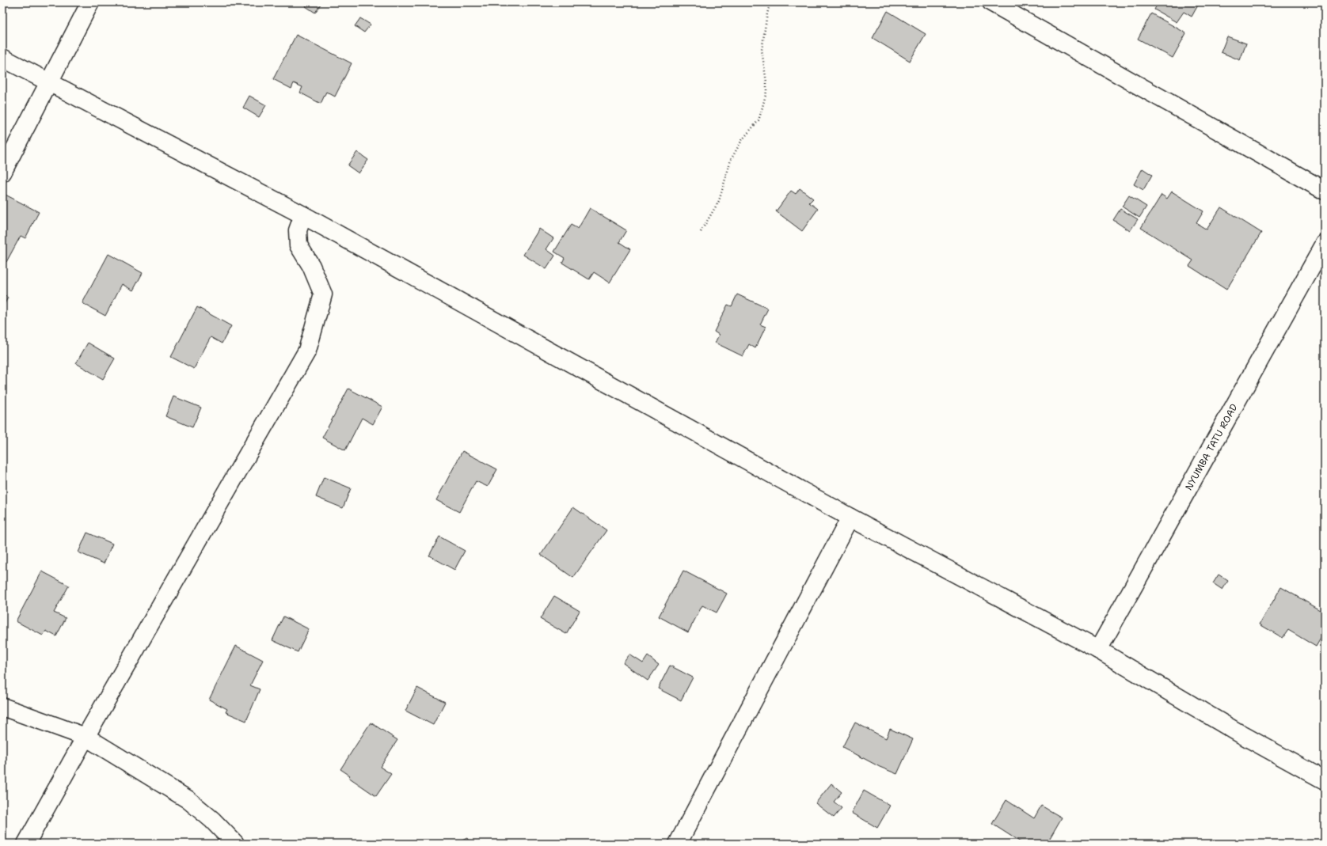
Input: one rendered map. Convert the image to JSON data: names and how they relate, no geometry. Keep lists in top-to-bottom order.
{
  "streets": {
    "street": ["NYUMBA TATU ROAD"]
  }
}
